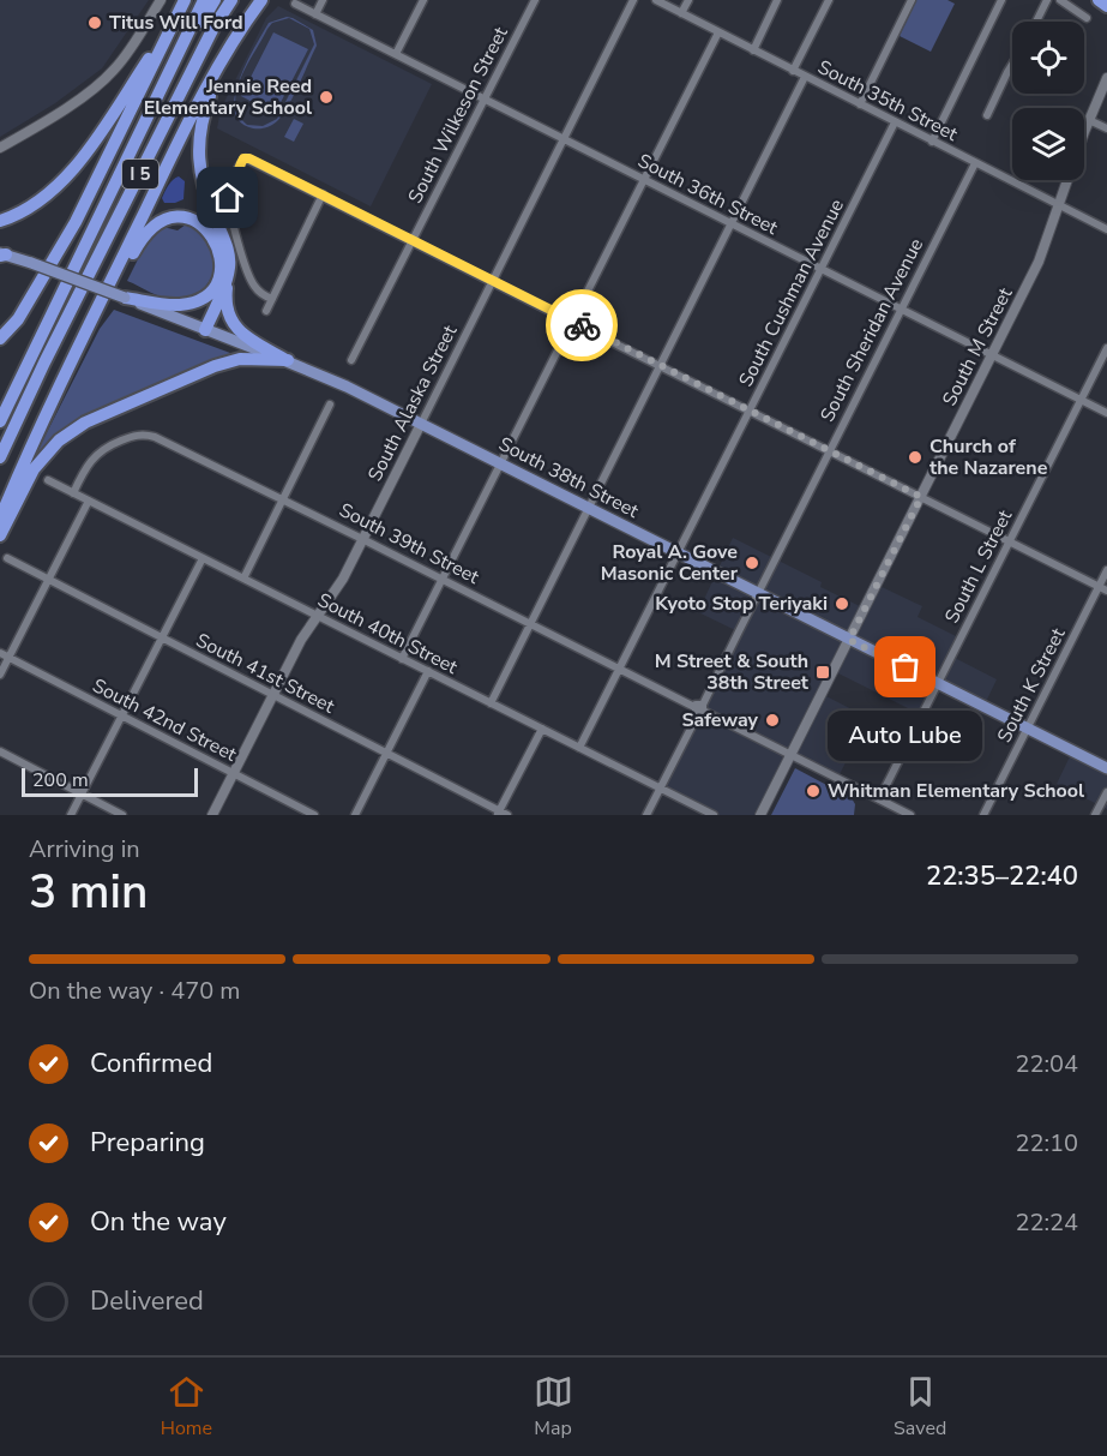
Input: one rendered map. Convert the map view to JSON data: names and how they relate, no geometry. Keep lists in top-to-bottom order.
{
  "streets": {
    "highway": ["I 5"],
    "main road": ["South 38th Street"],
    "street": [
      "South 35th Street",
      "South Wilkeson Street",
      "South 36th Street",
      "South Cushman Avenue",
      "South Sheridan Avenue",
      "South M Street",
      "South Alaska Street",
      "South 39th Street",
      "South L Street",
      "South 40th Street",
      "South 41st Street",
      "South K Street",
      "South 42nd Street"
    ]
  },
  "crossings": [
    ["South 35th Street", "South Cushman Avenue"],
    ["South 35th Street", "South Sheridan Avenue"],
    ["South 35th Street", "South M Street"],
    ["South Wilkeson Street", "South 36th Street"],
    ["South 36th Street", "South Cushman Avenue"],
    ["South 36th Street", "South Sheridan Avenue"],
    ["South 36th Street", "South M Street"],
    ["South 36th Street", "South Alaska Street"],
    ["South 36th Street", "South L Street"],
    ["South Cushman Avenue", "South 38th Street"],
    ["South Cushman Avenue", "South 39th Street"],
    ["South Cushman Avenue", "South 40th Street"],
    ["South Sheridan Avenue", "South 38th Street"],
    ["South Sheridan Avenue", "South 39th Street"],
    ["South Sheridan Avenue", "South 40th Street"],
    ["South M Street", "South 38th Street"],
    ["South M Street", "South 39th Street"],
    ["South Alaska Street", "South 38th Street"],
    ["South Alaska Street", "South 39th Street"],
    ["South Alaska Street", "South 40th Street"],
    ["South Alaska Street", "South 41st Street"],
    ["South Alaska Street", "South 42nd Street"],
    ["South 38th Street", "South L Street"],
    ["South 38th Street", "South K Street"],
    ["South 39th Street", "South L Street"],
    ["South 39th Street", "South 40th Street"]
  ],
  "places": {
    "other": [
      "Titus Will Ford",
      "Jennie Reed Elementary School",
      "Church of the Nazarene",
      "Royal A. Gove Masonic Center",
      "Kyoto Stop Teriyaki",
      "Auto Lube",
      "Safeway",
      "Whitman Elementary School"
    ],
    "transit": ["M Street & South 38th Street"]
  },
  "scale_bar": "200 m",
  "page": {
    "bubble": "Auto Lube",
    "scale": "200 m",
    "heading": ["3 min", "Arriving in", "22:35–22:40"],
    "bar": "On the way · 470 m",
    "list": [
      ["Confirmed", "22:04"],
      ["Preparing", "22:10"],
      ["On the way", "22:24"],
      "Delivered"
    ],
    "tabs": ["Home", "Map", "Saved"]
  }
}
